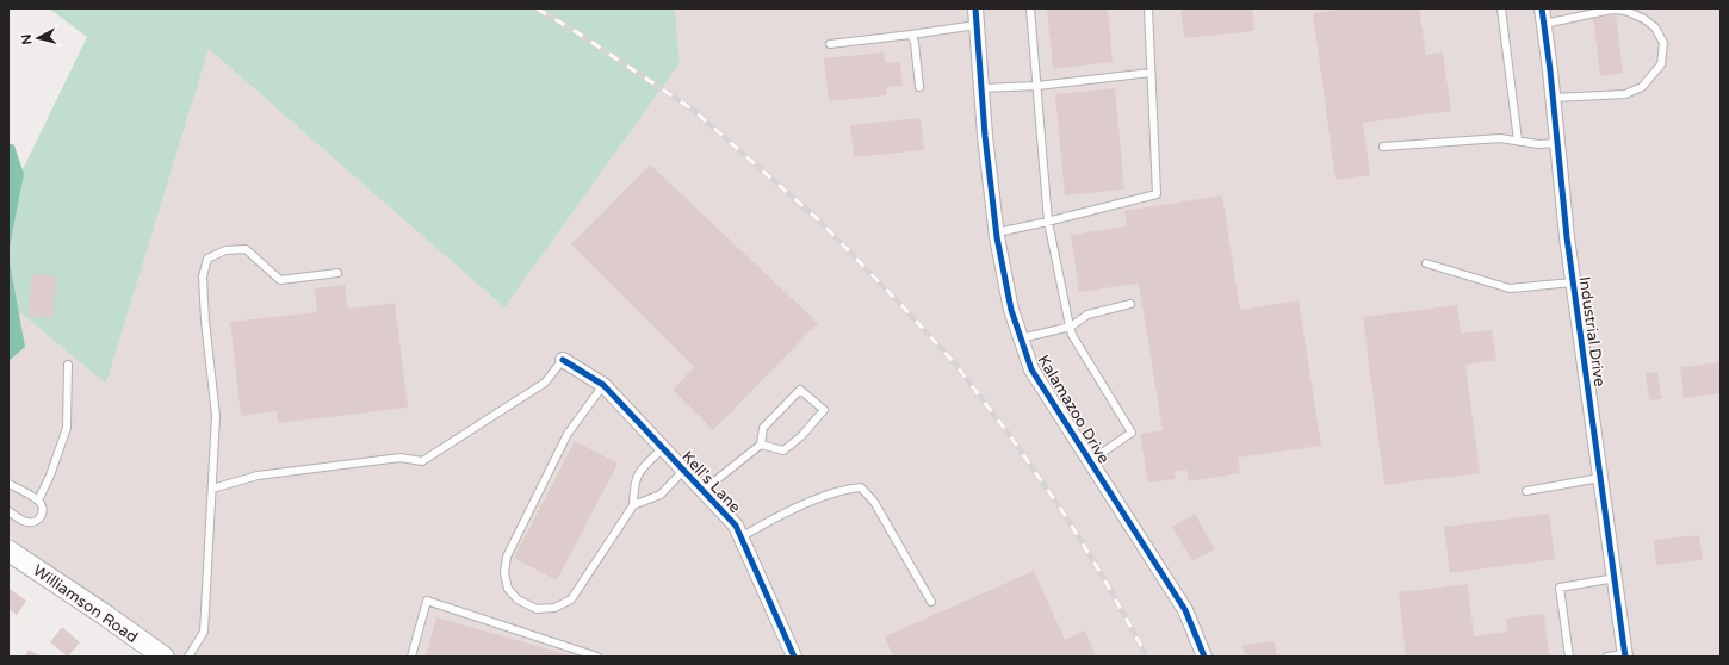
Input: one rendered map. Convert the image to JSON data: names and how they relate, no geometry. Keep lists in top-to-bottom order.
{
  "streets": {
    "main road": ["Williamson Road"],
    "street": ["Industrial Drive", "Kalamazoo Drive", "Kell's Lane"]
  },
  "north": "left"
}
